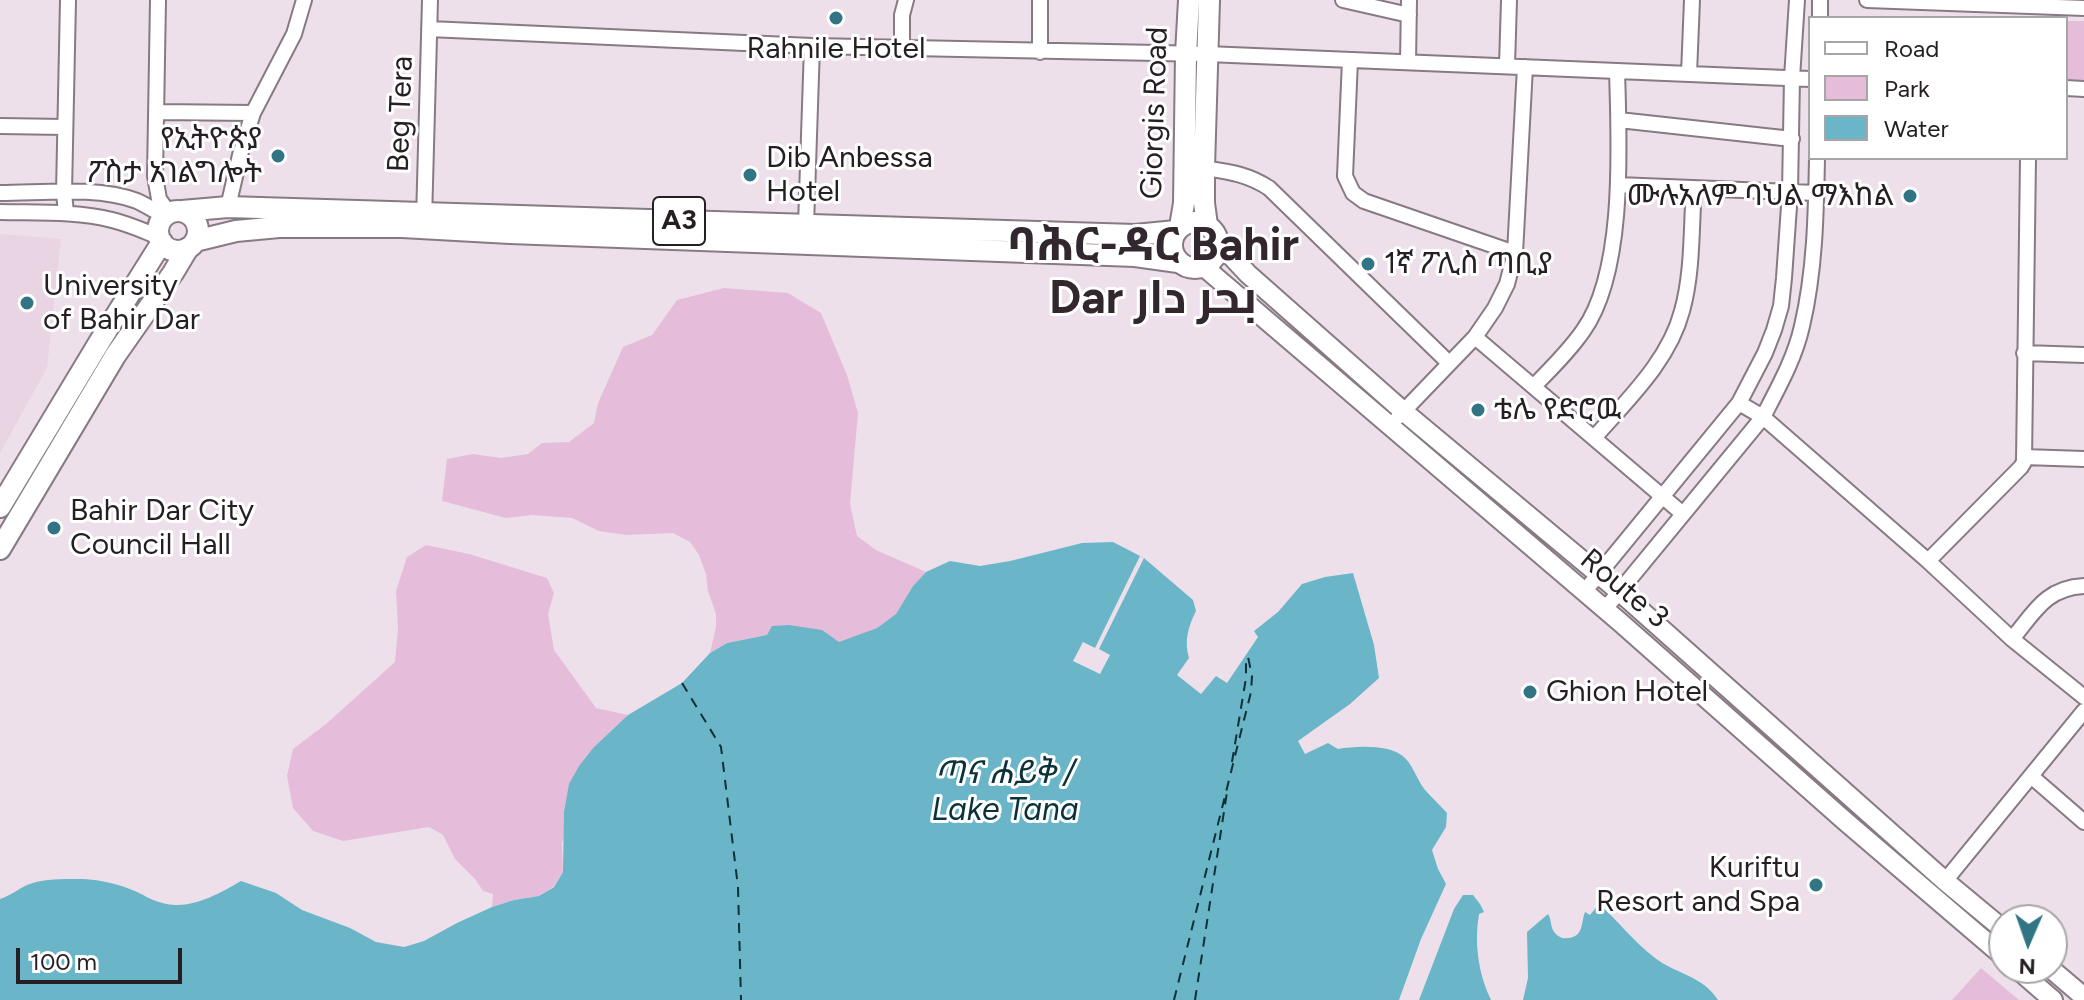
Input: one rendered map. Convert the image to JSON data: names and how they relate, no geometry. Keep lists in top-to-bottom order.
{
  "streets": {
    "highway": ["Giorgis Road", "A3"],
    "main road": ["Route 3"],
    "street": ["Beg Tera"]
  },
  "crossings": [
    ["Giorgis Road", "A3"],
    ["Giorgis Road", "Route 3"],
    ["Beg Tera", "A3"],
    ["A3", "Route 3"]
  ],
  "districts": ["ባሕር-ዳር Bahir Dar بحر دار"],
  "water": ["ጣና ሐይቅ / Lake Tana"],
  "places": [
    "Rahnile Hotel",
    "የኢትዮጵያ ፖስታ አገልግሎት",
    "Dib Anbessa Hotel",
    "ሙሉአለም ባህል ማእከል",
    "1ኛ ፖሊስ ጣቢያ",
    "University of Bahir Dar",
    "ቴሌ የድሮዉ",
    "Bahir Dar City Council Hall",
    "Ghion Hotel",
    "Kuriftu Resort and Spa"
  ],
  "legend": ["Road", "Park", "Water"],
  "scale_bar": "100 m",
  "north": "bottom"
}
